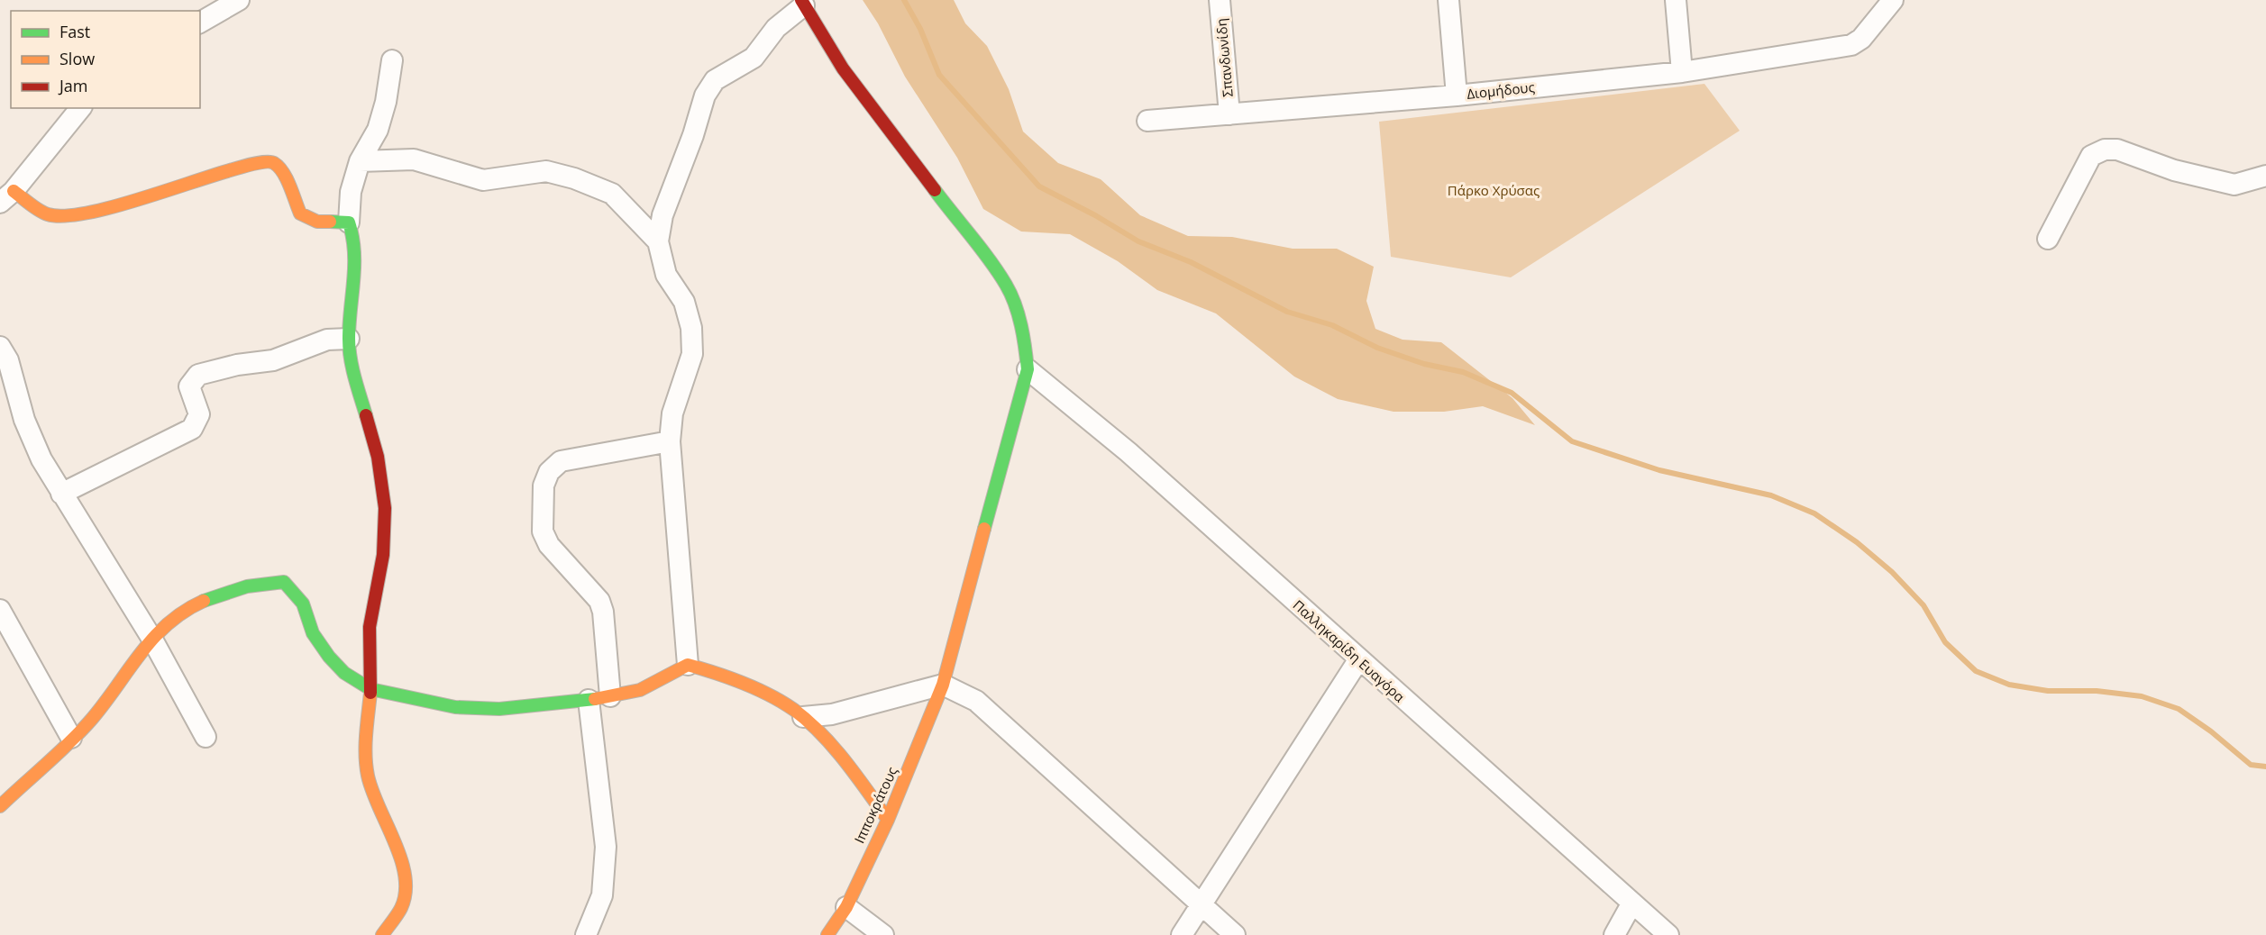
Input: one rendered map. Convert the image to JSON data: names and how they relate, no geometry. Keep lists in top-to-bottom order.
{
  "streets": {
    "street": [
      "Σπανδωνίδη",
      "Διομήδους",
      "Παλληκαρίδη Ευαγόρα",
      "Ιπποκράτους"
    ]
  },
  "crossings": [
    ["Σπανδωνίδη", "Διομήδους"],
    ["Παλληκαρίδη Ευαγόρα", "Ιπποκράτους"]
  ],
  "parks": ["Πάρκο Χρύσας"],
  "legend": ["Fast", "Slow", "Jam"]
}
